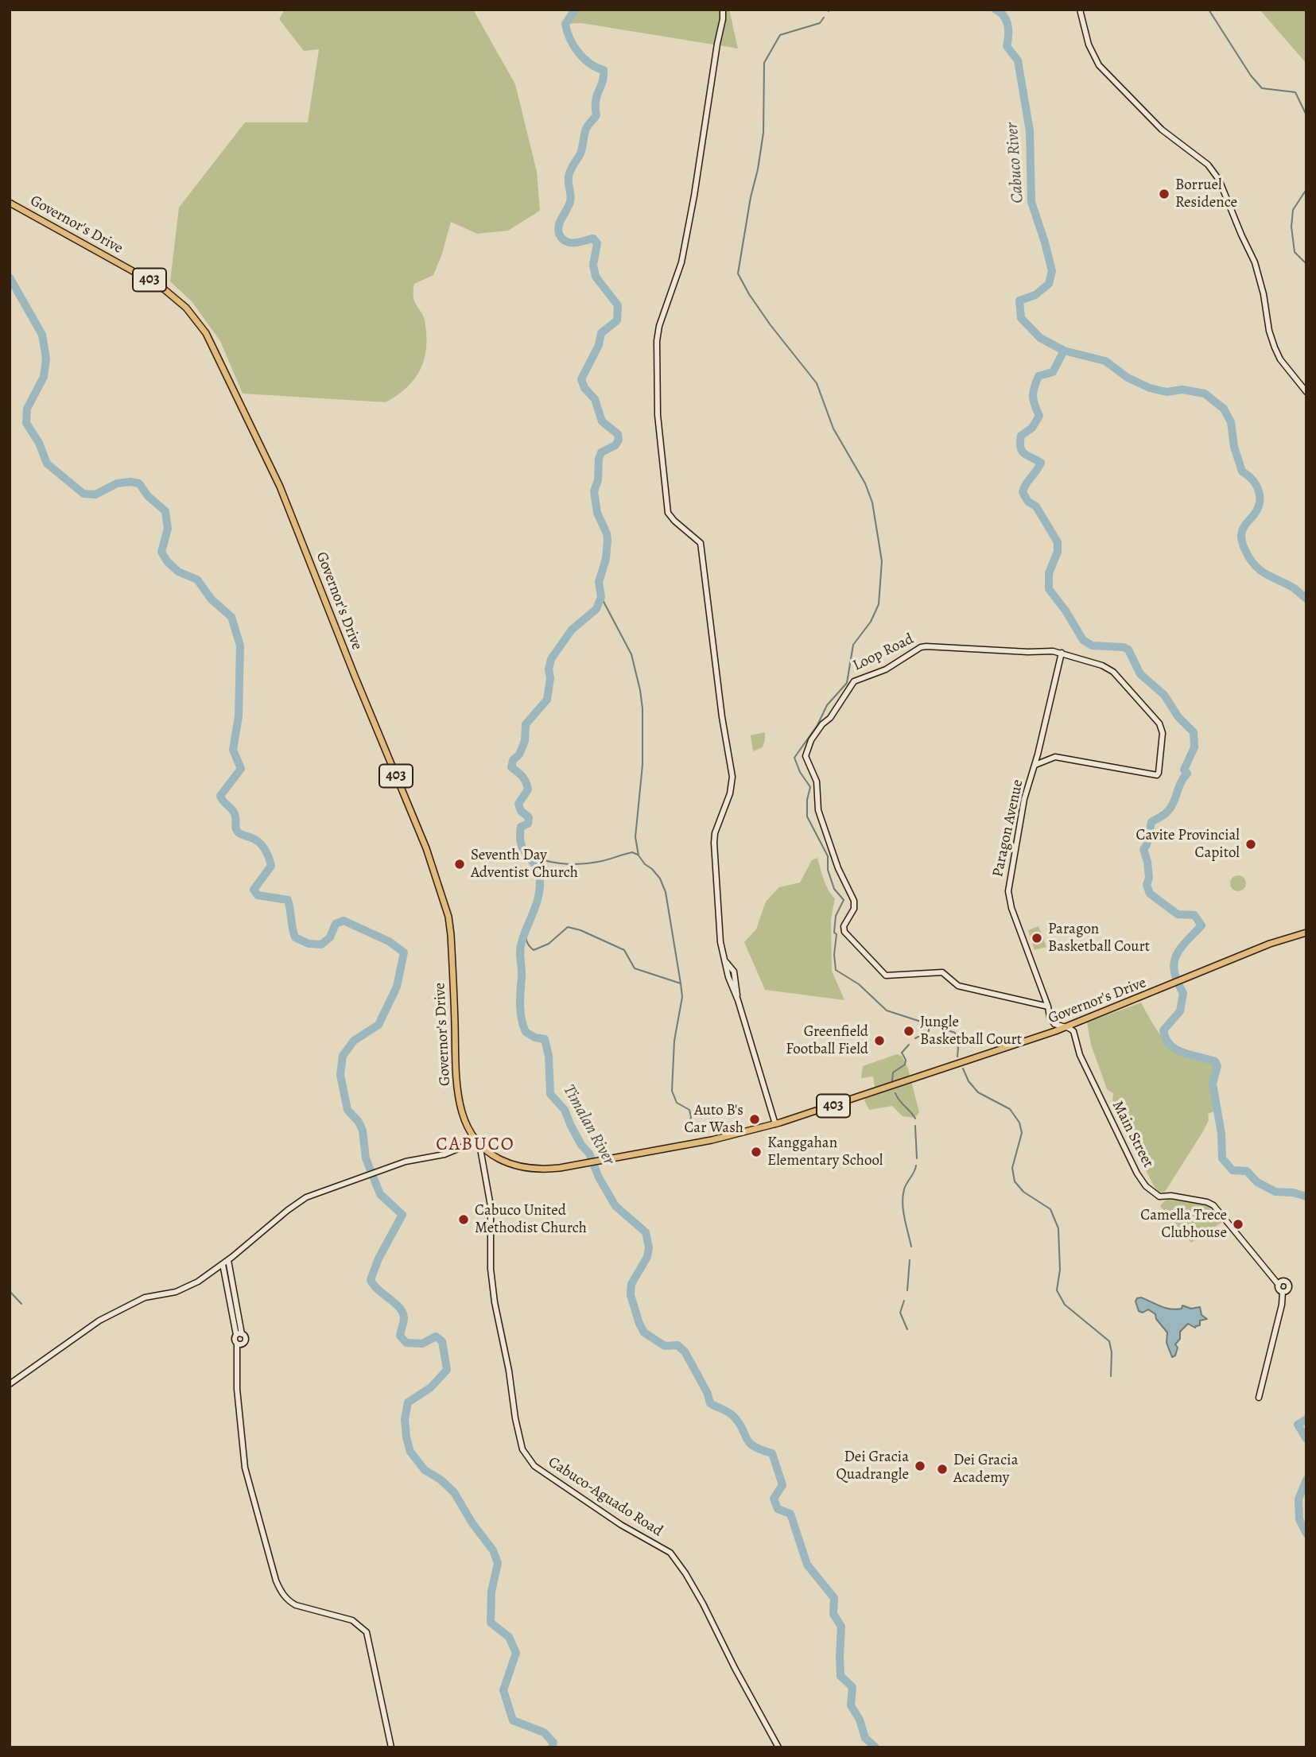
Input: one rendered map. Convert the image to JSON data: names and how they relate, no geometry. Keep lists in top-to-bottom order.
{
  "streets": {
    "main road": ["Governor's Drive", "403"],
    "street": [
      "Loop Road",
      "Paragon Avenue",
      "Main Street",
      "Cabuco-Aguado Road"
    ]
  },
  "crossings": [
    ["Governor's Drive", "Cabuco-Aguado Road"],
    ["Loop Road", "Paragon Avenue"]
  ],
  "districts": ["CABUCO"],
  "water": ["Cabuco River", "Timalan River"],
  "places": [
    "Borruel Residence",
    "Cavite Provincial Capitol",
    "Seventh Day Adventist Church",
    "Paragon Basketball Court",
    "Jungle Basketball Court",
    "Greenfield Football Field",
    "Auto B's Car Wash",
    "Kanggahan Elementary School",
    "Cabuco United Methodist Church",
    "Camella Trece Clubhouse",
    "Dei Gracia Quadrangle",
    "Dei Gracia Academy"
  ]
}
